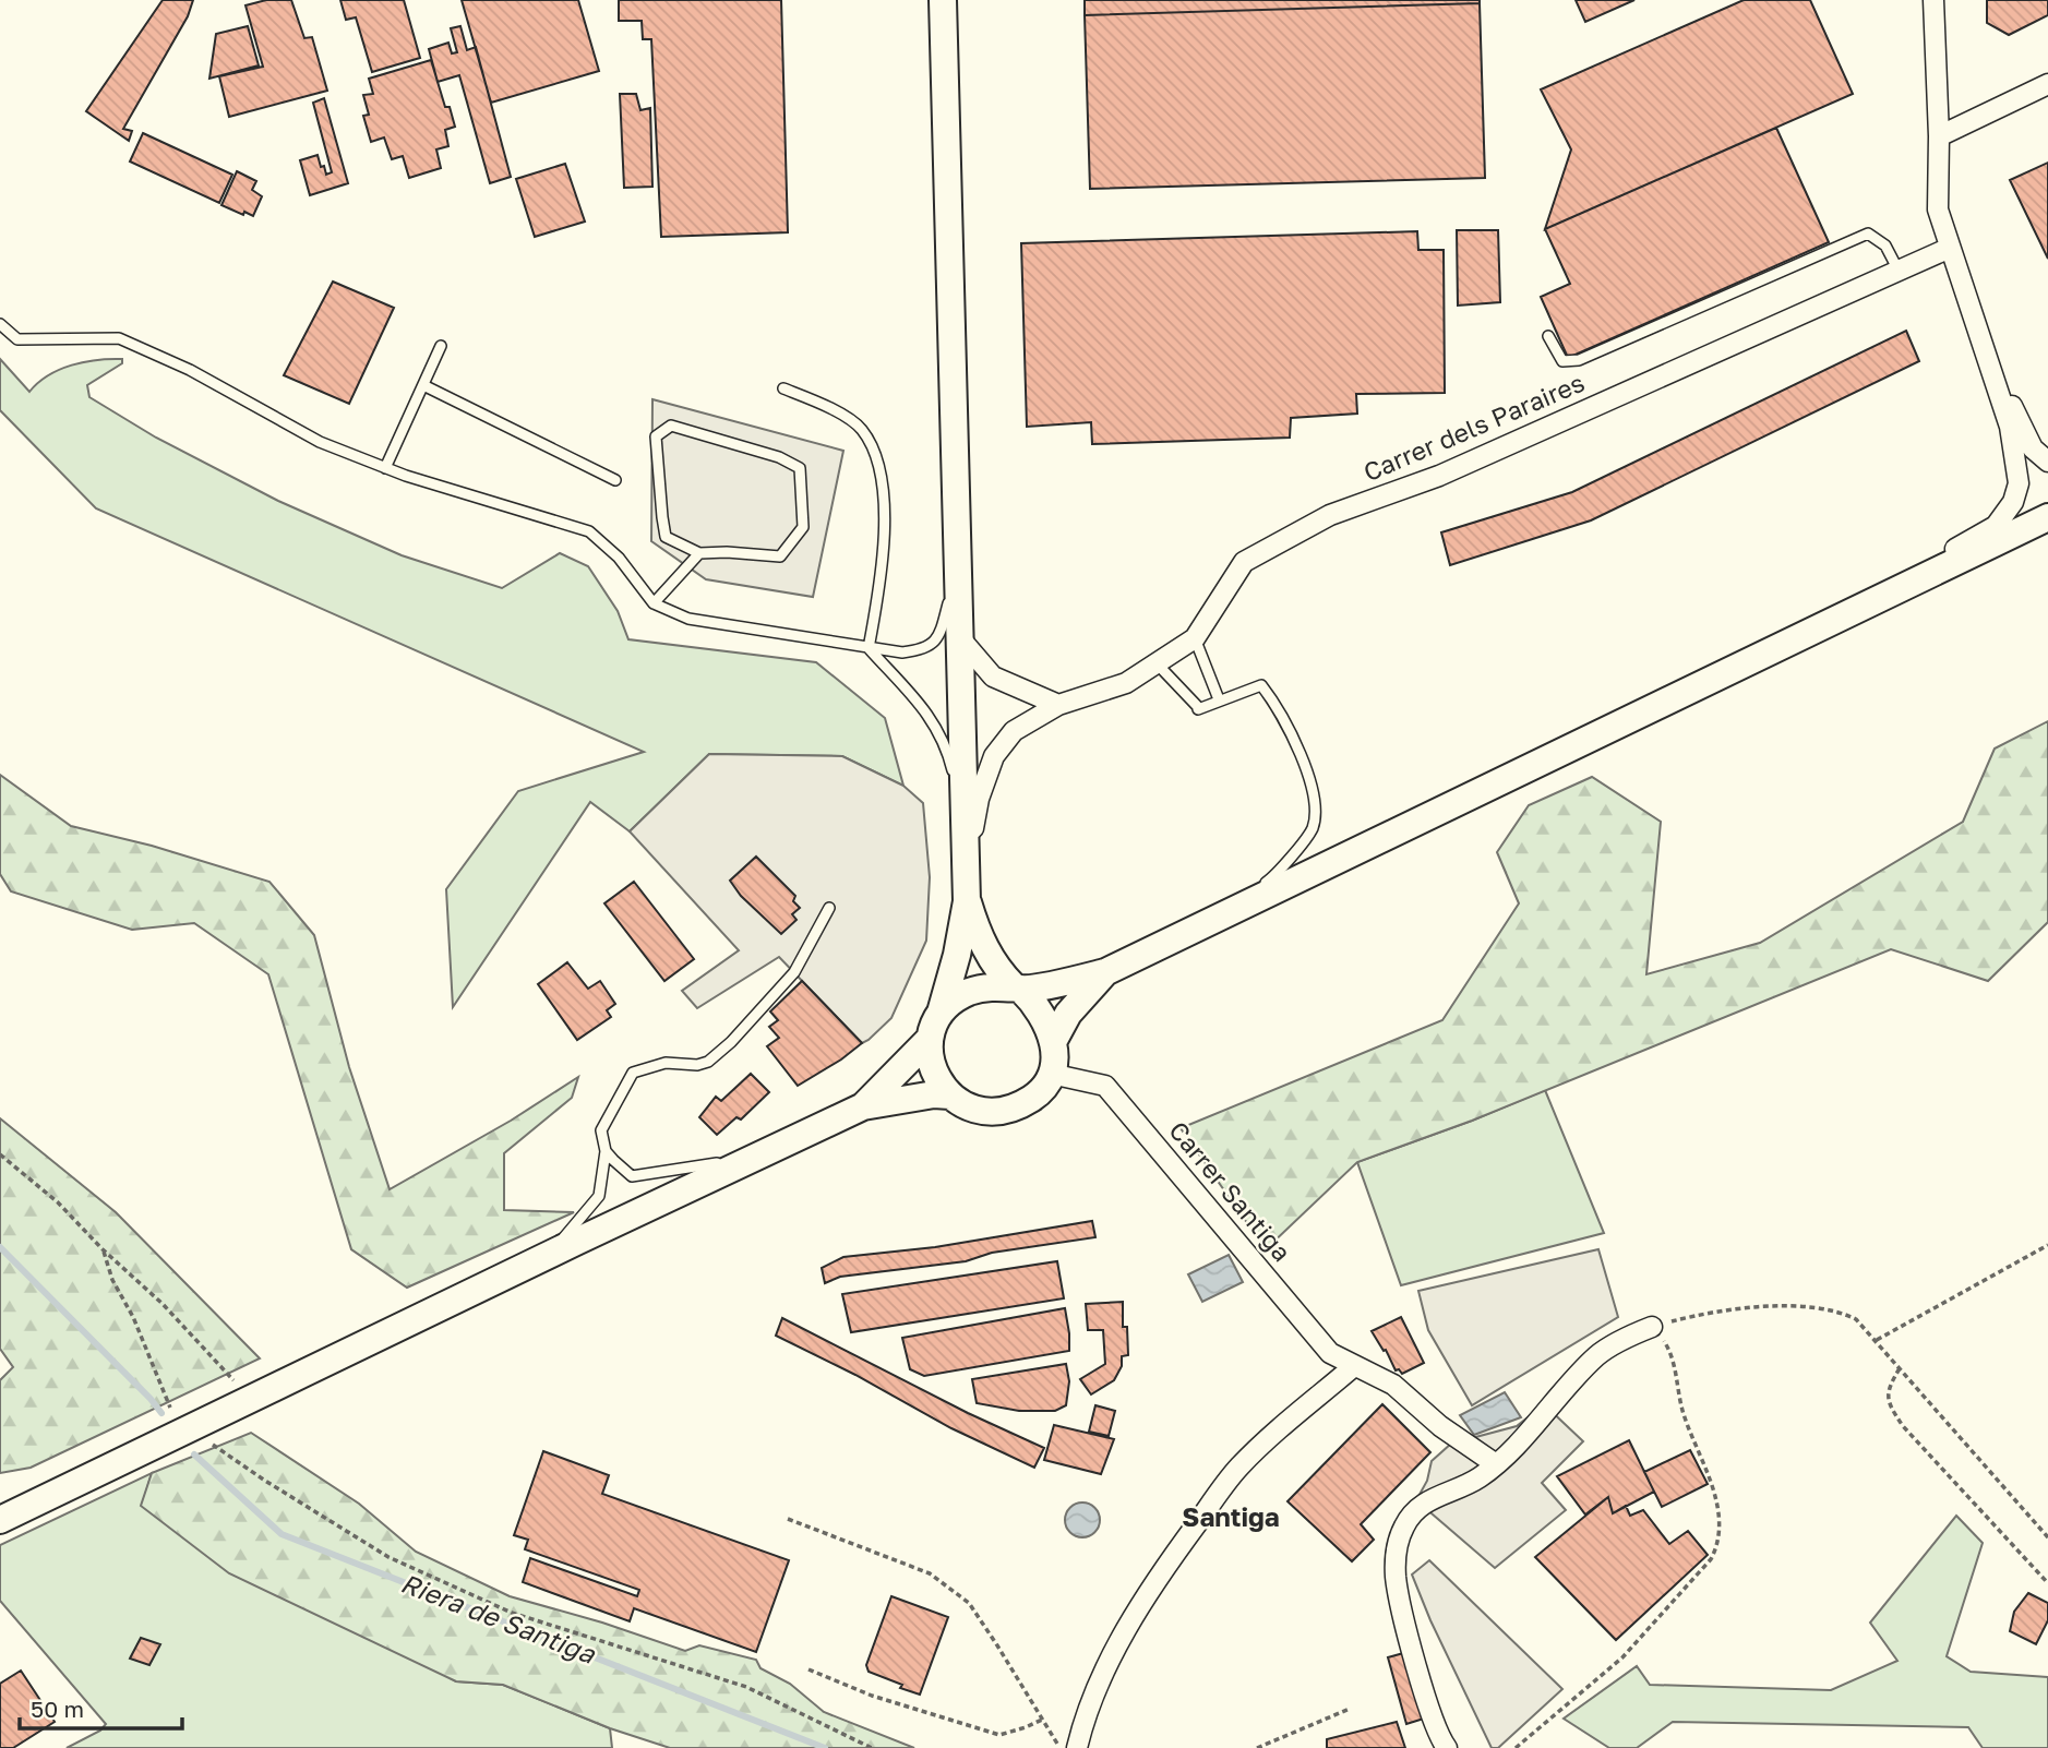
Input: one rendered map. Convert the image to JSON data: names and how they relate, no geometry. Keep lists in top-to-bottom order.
{
  "streets": {
    "street": ["Carrer dels Paraires", "Carrer Santiga"]
  },
  "districts": ["Santiga"],
  "water": ["Riera de Santiga"],
  "scale_bar": "50 m"
}
